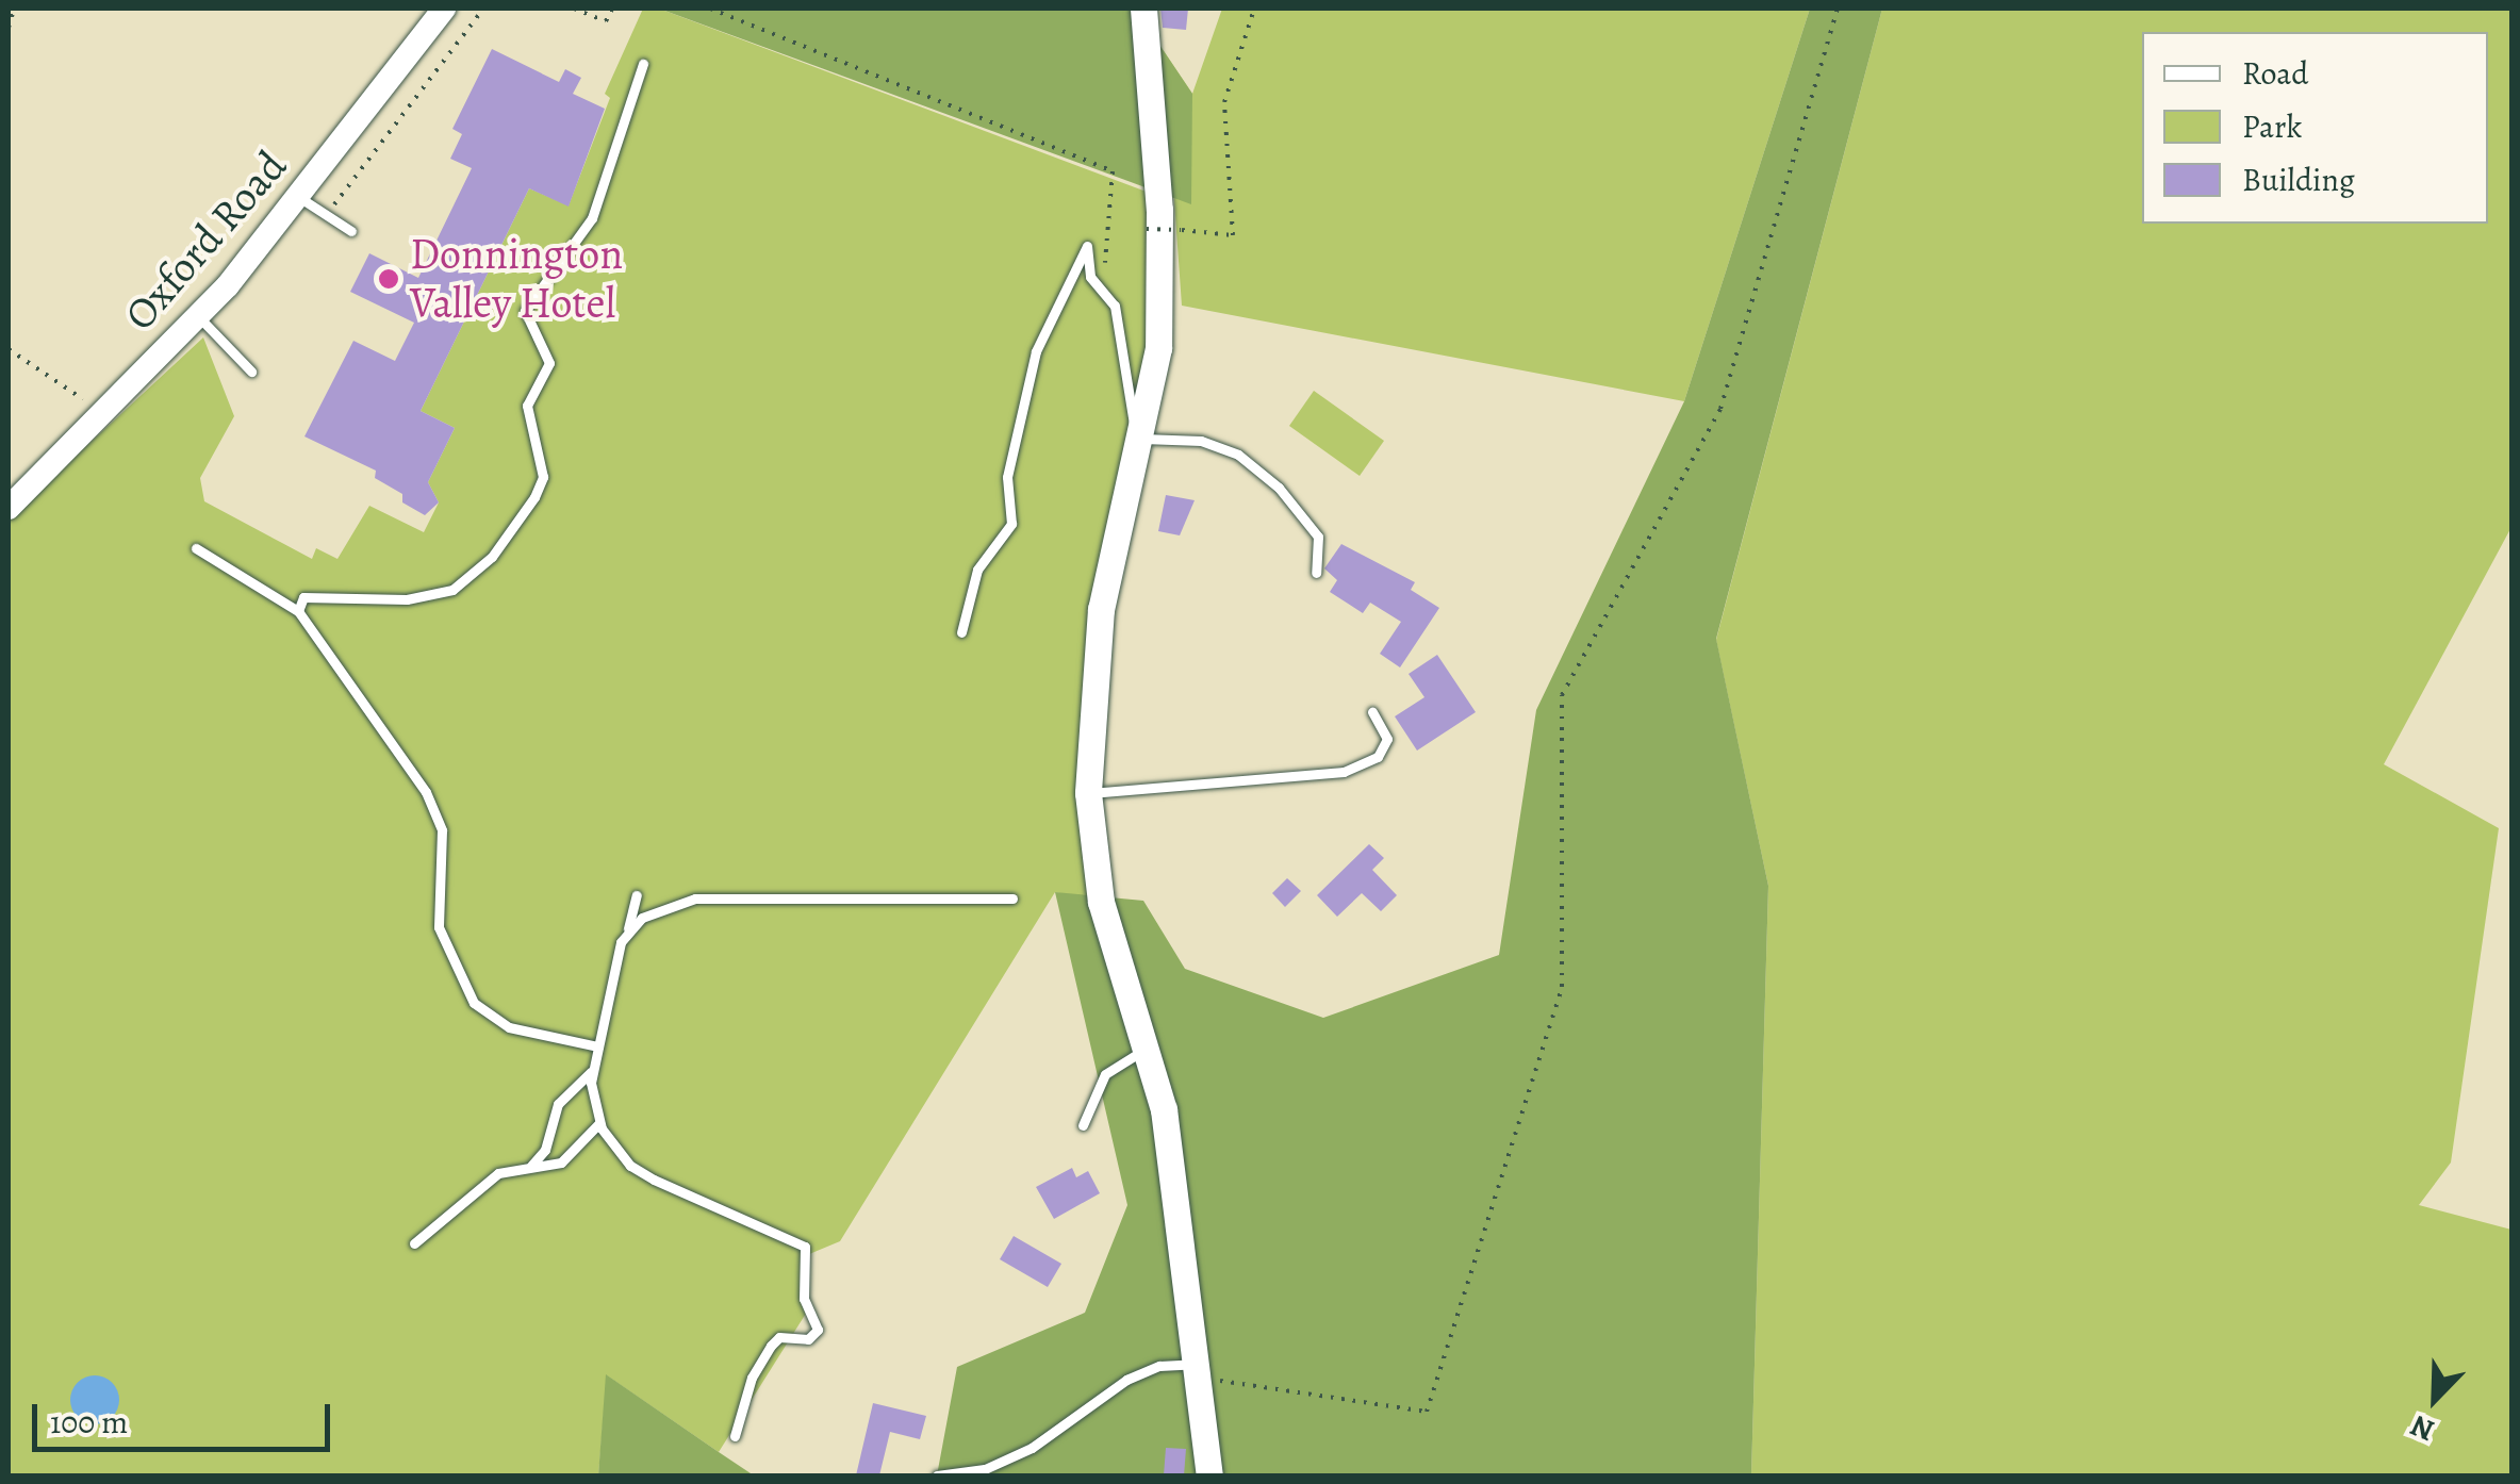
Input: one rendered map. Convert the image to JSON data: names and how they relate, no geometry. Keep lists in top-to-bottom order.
{
  "streets": {
    "street": ["Oxford Road"]
  },
  "places": ["Donnington Valley Hotel"],
  "legend": ["Road", "Park", "Building"],
  "scale_bar": "100 m",
  "north": "bottom left"
}
